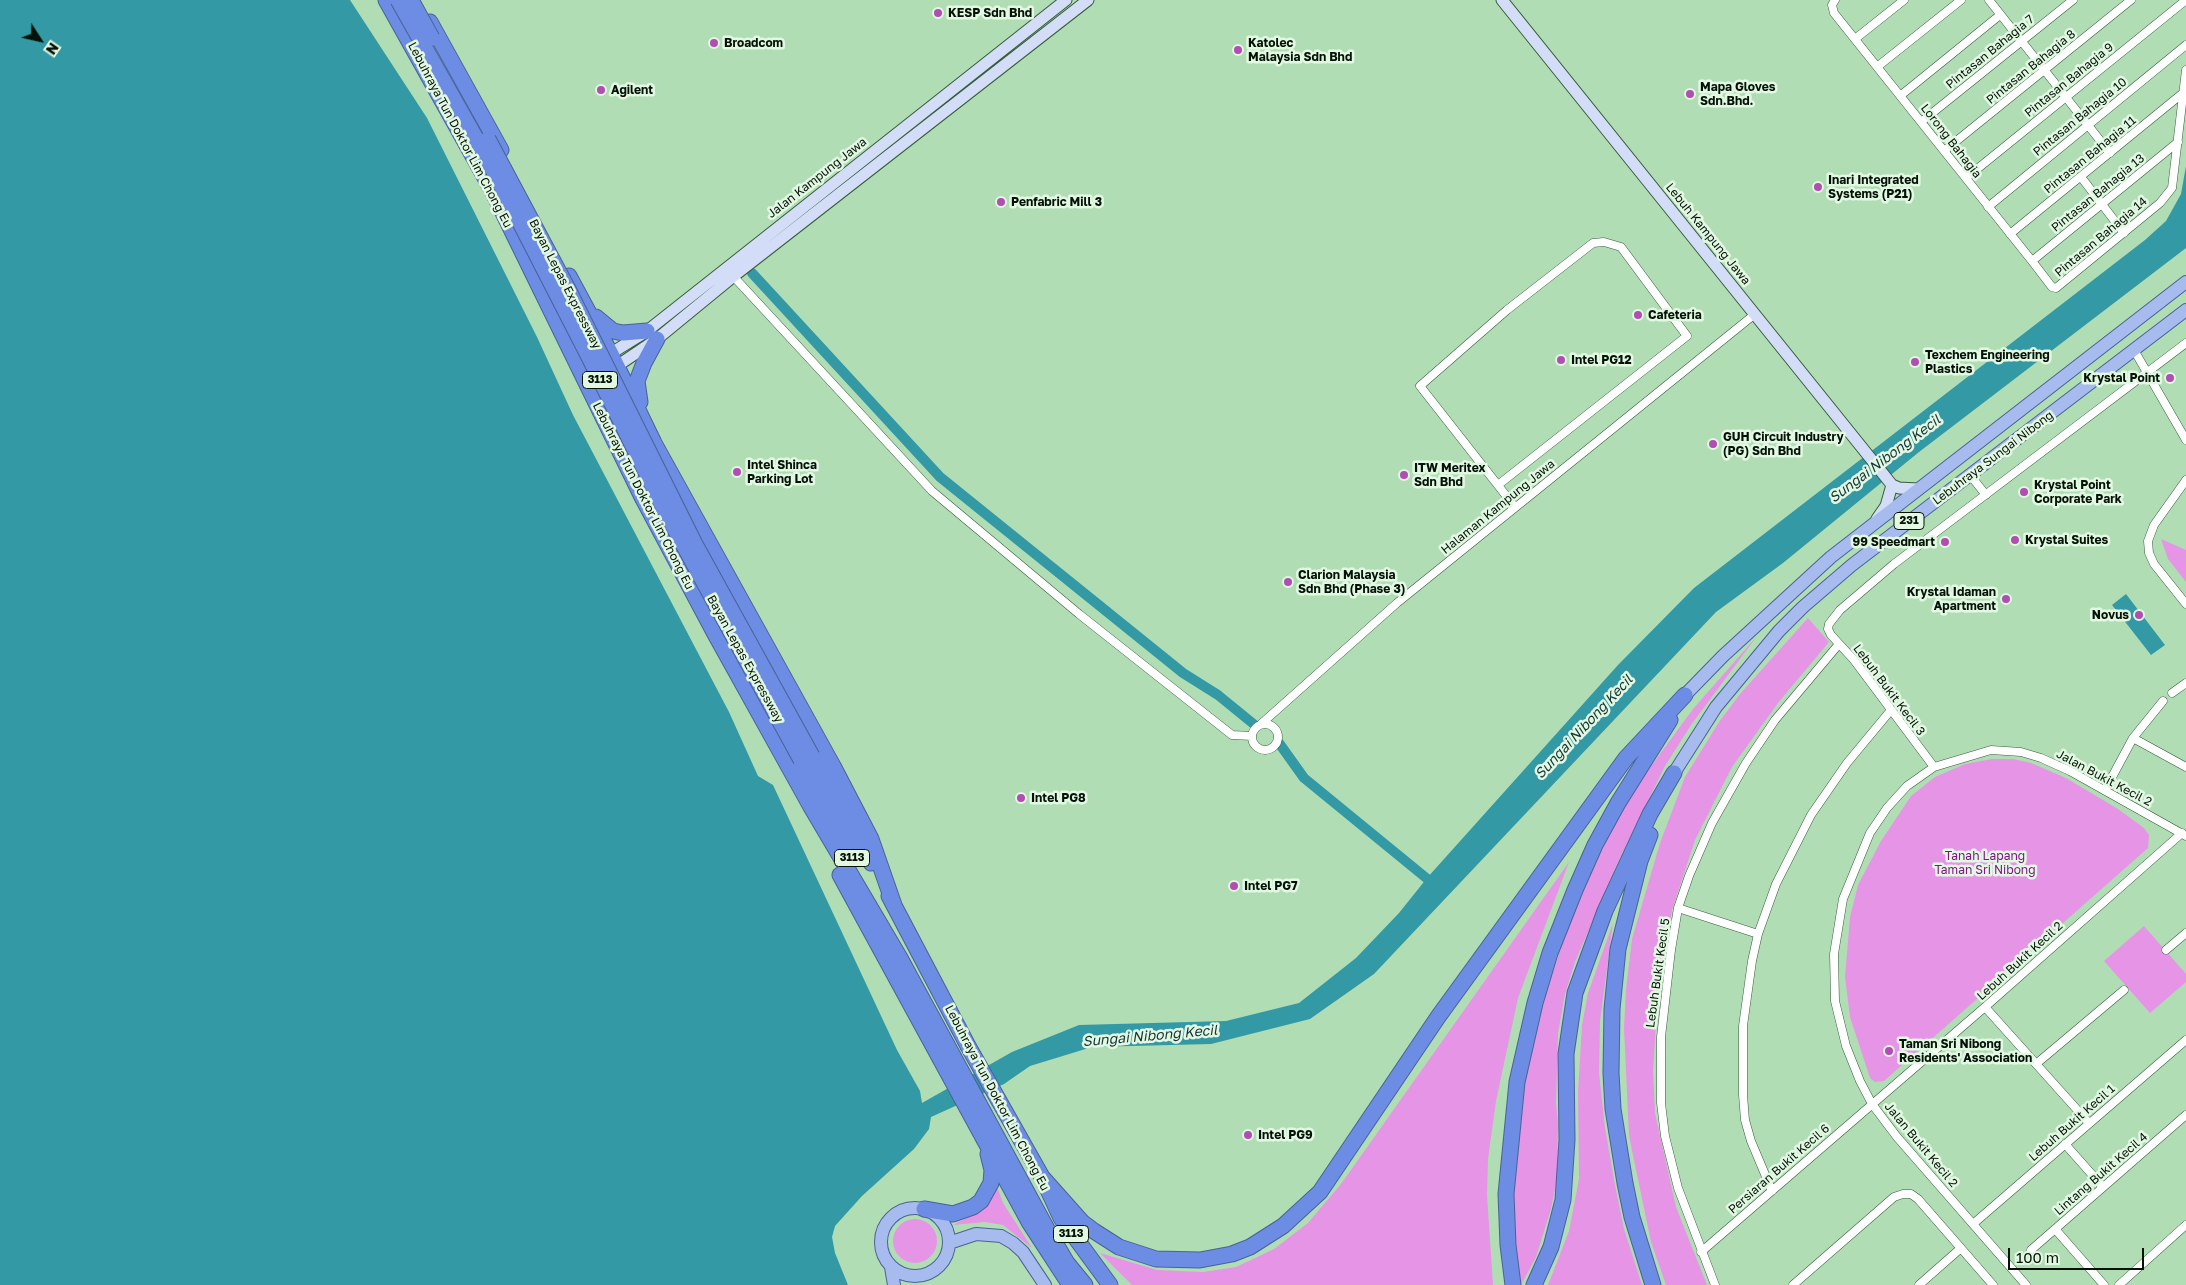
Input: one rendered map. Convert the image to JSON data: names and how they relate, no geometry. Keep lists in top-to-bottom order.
{
  "streets": {
    "highway": ["Lebuhraya Tun Doktor Lim Chong Eu", "Bayan Lepas Expressway", "3113"],
    "main road": ["Lebuhraya Sungai Nibong", "231"],
    "street": [
      "Pintasan Bahagia 7",
      "Pintasan Bahagia 8",
      "Pintasan Bahagia 9",
      "Pintasan Bahagia 10",
      "Lorong Bahagia",
      "Pintasan Bahagia 11",
      "Jalan Kampung Jawa",
      "Pintasan Bahagia 13",
      "Lebuh Kampung Jawa",
      "Pintasan Bahagia 14",
      "Halaman Kampung Jawa",
      "Lebuh Bukit Kecil 3",
      "Jalan Bukit Kecil 2",
      "Lebuh Bukit Kecil 2",
      "Lebuh Bukit Kecil 5",
      "Lebuh Bukit Kecil 1",
      "Persiaran Bukit Kecil 6",
      "Lintang Bukit Kecil 4"
    ]
  },
  "crossings": [
    ["Pintasan Bahagia 7", "Lorong Bahagia"],
    ["Pintasan Bahagia 8", "Lorong Bahagia"],
    ["Pintasan Bahagia 9", "Lorong Bahagia"],
    ["Pintasan Bahagia 10", "Lorong Bahagia"],
    ["Lebuhraya Tun Doktor Lim Chong Eu", "Jalan Kampung Jawa"],
    ["Lebuhraya Tun Doktor Lim Chong Eu", "Bayan Lepas Expressway"],
    ["Lorong Bahagia", "Pintasan Bahagia 11"],
    ["Lorong Bahagia", "Pintasan Bahagia 13"],
    ["Lorong Bahagia", "Pintasan Bahagia 14"],
    ["Pintasan Bahagia 11", "Pintasan Bahagia 14"],
    ["Pintasan Bahagia 13", "Pintasan Bahagia 14"],
    ["Lebuh Kampung Jawa", "Halaman Kampung Jawa"],
    ["Lebuh Bukit Kecil 3", "Jalan Bukit Kecil 2"],
    ["Lebuh Bukit Kecil 3", "Lebuh Bukit Kecil 5"],
    ["Jalan Bukit Kecil 2", "Lebuh Bukit Kecil 2"],
    ["Jalan Bukit Kecil 2", "Lebuh Bukit Kecil 1"],
    ["Jalan Bukit Kecil 2", "Persiaran Bukit Kecil 6"],
    ["Lebuh Bukit Kecil 2", "Persiaran Bukit Kecil 6"],
    ["Lebuh Bukit Kecil 5", "Persiaran Bukit Kecil 6"]
  ],
  "water": ["Sungai Nibong Kecil"],
  "parks": ["Tanah Lapang Taman Sri Nibong"],
  "places": [
    "KESP Sdn Bhd",
    "Broadcom",
    "Katolec Malaysia Sdn Bhd",
    "Agilent",
    "Mapa Gloves Sdn.Bhd.",
    "Inari Integrated Systems (P21)",
    "Penfabric Mill 3",
    "Cafeteria",
    "Intel PG12",
    "Texchem Engineering Plastics",
    "Krystal Point",
    "GUH Circuit Industry (PG) Sdn Bhd",
    "Intel Shinca Parking Lot",
    "ITW Meritex Sdn Bhd",
    "Krystal Point Corporate Park",
    "Krystal Suites",
    "99 Speedmart",
    "Clarion Malaysia Sdn Bhd (Phase 3)",
    "Krystal Idaman Apartment",
    "Novus",
    "Intel PG8",
    "Intel PG7",
    "Taman Sri Nibong Residents' Association",
    "Intel PG9"
  ],
  "scale_bar": "100 m",
  "north": "bottom right"
}
